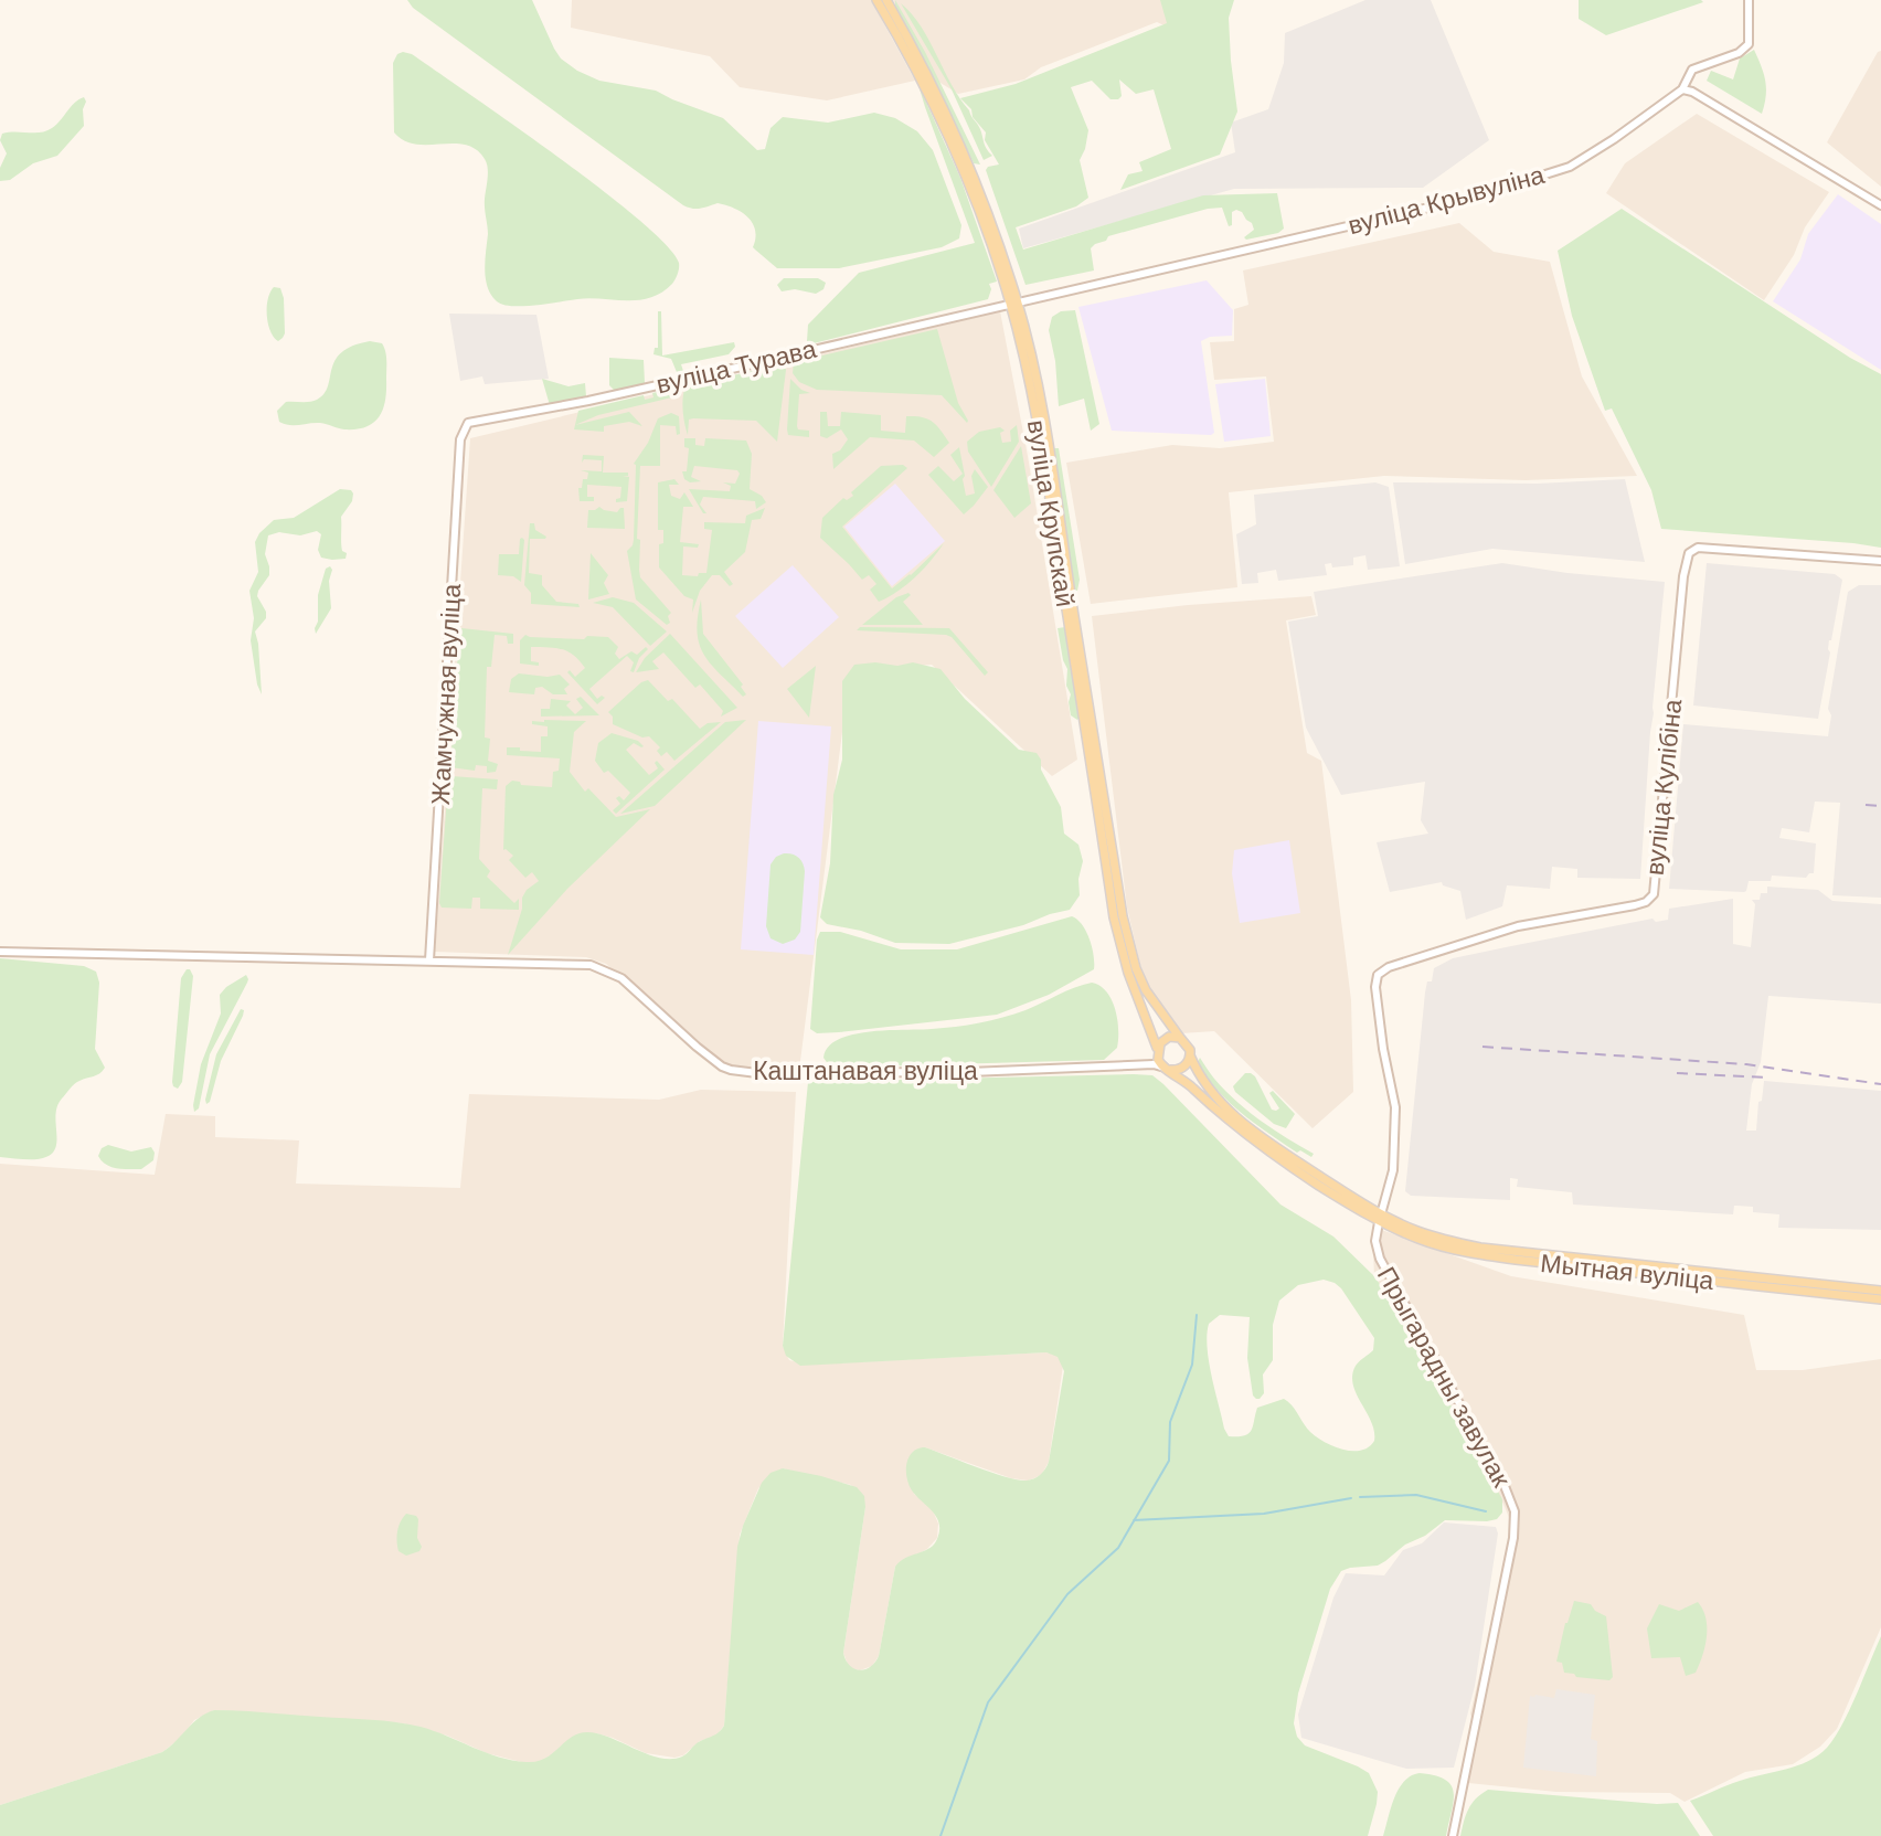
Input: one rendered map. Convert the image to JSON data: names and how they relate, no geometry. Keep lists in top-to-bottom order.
{
  "streets": {
    "main road": [
      "вуліца Крывуліна",
      "вуліца Турава",
      "вуліца Крупскай",
      "Жамчужная вуліца",
      "вуліца Кулібіна",
      "Каштанавая вуліца",
      "Мытная вуліца",
      "Прыгарадны завулак"
    ]
  },
  "crossings": [
    ["вуліца Крывуліна", "вуліца Турава"],
    ["вуліца Крывуліна", "вуліца Крупскай"],
    ["вуліца Турава", "вуліца Крупскай"],
    ["вуліца Турава", "Жамчужная вуліца"],
    ["вуліца Крупскай", "Каштанавая вуліца"],
    ["Жамчужная вуліца", "Каштанавая вуліца"],
    ["вуліца Кулібіна", "Мытная вуліца"],
    ["вуліца Кулібіна", "Прыгарадны завулак"],
    ["Мытная вуліца", "Прыгарадны завулак"]
  ]
}
